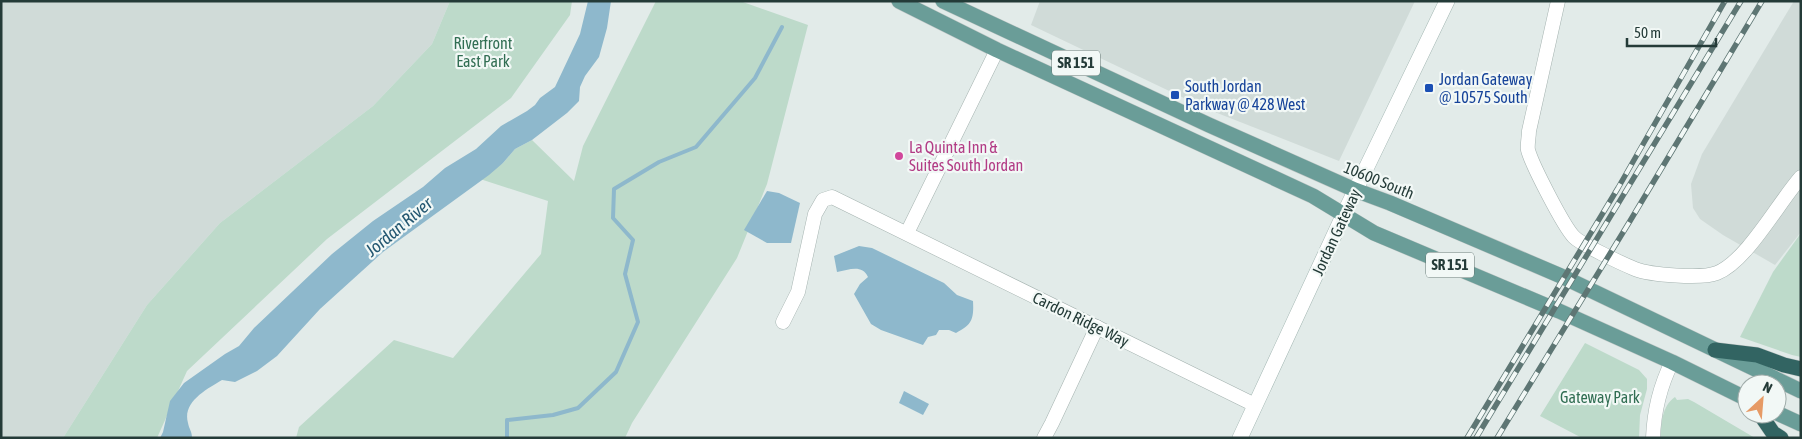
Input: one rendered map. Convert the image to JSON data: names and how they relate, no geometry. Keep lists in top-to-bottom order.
{
  "streets": {
    "main road": ["SR 151", "10600 South", "Jordan Gateway"],
    "street": ["Cardon Ridge Way"]
  },
  "crossings": [
    ["SR 151", "Jordan Gateway"],
    ["10600 South", "Jordan Gateway"],
    ["Jordan Gateway", "Cardon Ridge Way"]
  ],
  "water": ["Jordan River"],
  "parks": ["Riverfront East Park", "Gateway Park"],
  "places": {
    "transit": ["Jordan Gateway @ 10575 South", "South Jordan Parkway @ 428 West"],
    "other": ["La Quinta Inn & Suites South Jordan"]
  },
  "scale_bar": "50 m",
  "north": "top right"
}
